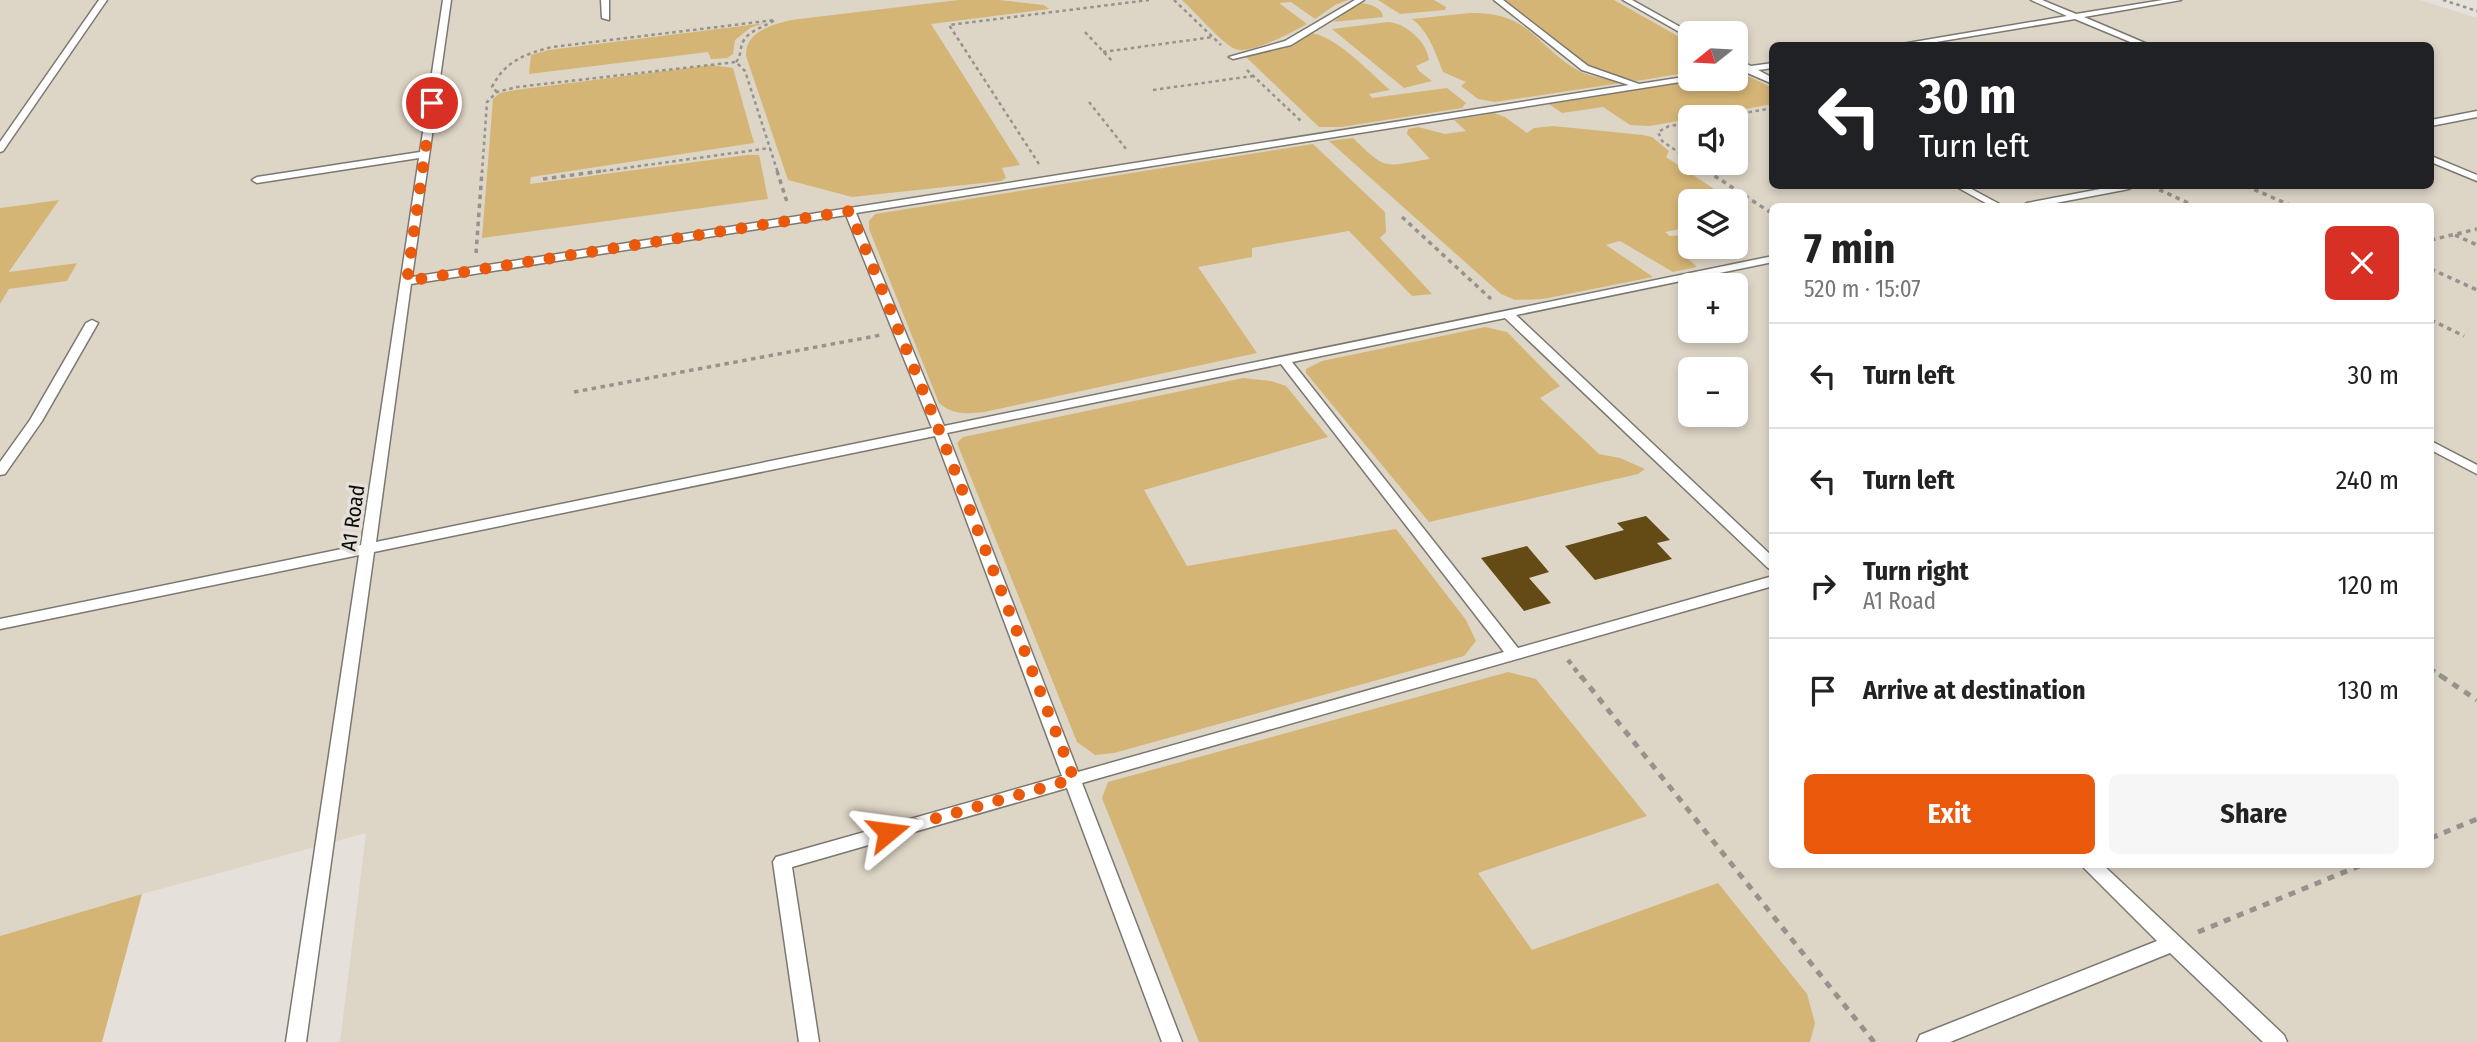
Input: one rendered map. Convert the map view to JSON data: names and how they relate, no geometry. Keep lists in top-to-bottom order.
{
  "streets": {
    "lane": ["A1 Road"]
  },
  "north": "left",
  "page": {
    "map_buttons": ["+", "−"],
    "turn": ["30 m", "Turn left"],
    "heading": ["7 min", "520 m · 15:07"],
    "list": [
      {
        "name": "Turn left",
        "value": "30 m"
      },
      {
        "name": "Turn left",
        "value": "240 m"
      },
      {
        "name": "Turn right",
        "note": "A1 Road",
        "value": "120 m"
      },
      {
        "name": "Arrive at destination",
        "value": "130 m"
      }
    ],
    "buttons": ["Exit", "Share"]
  }
}
